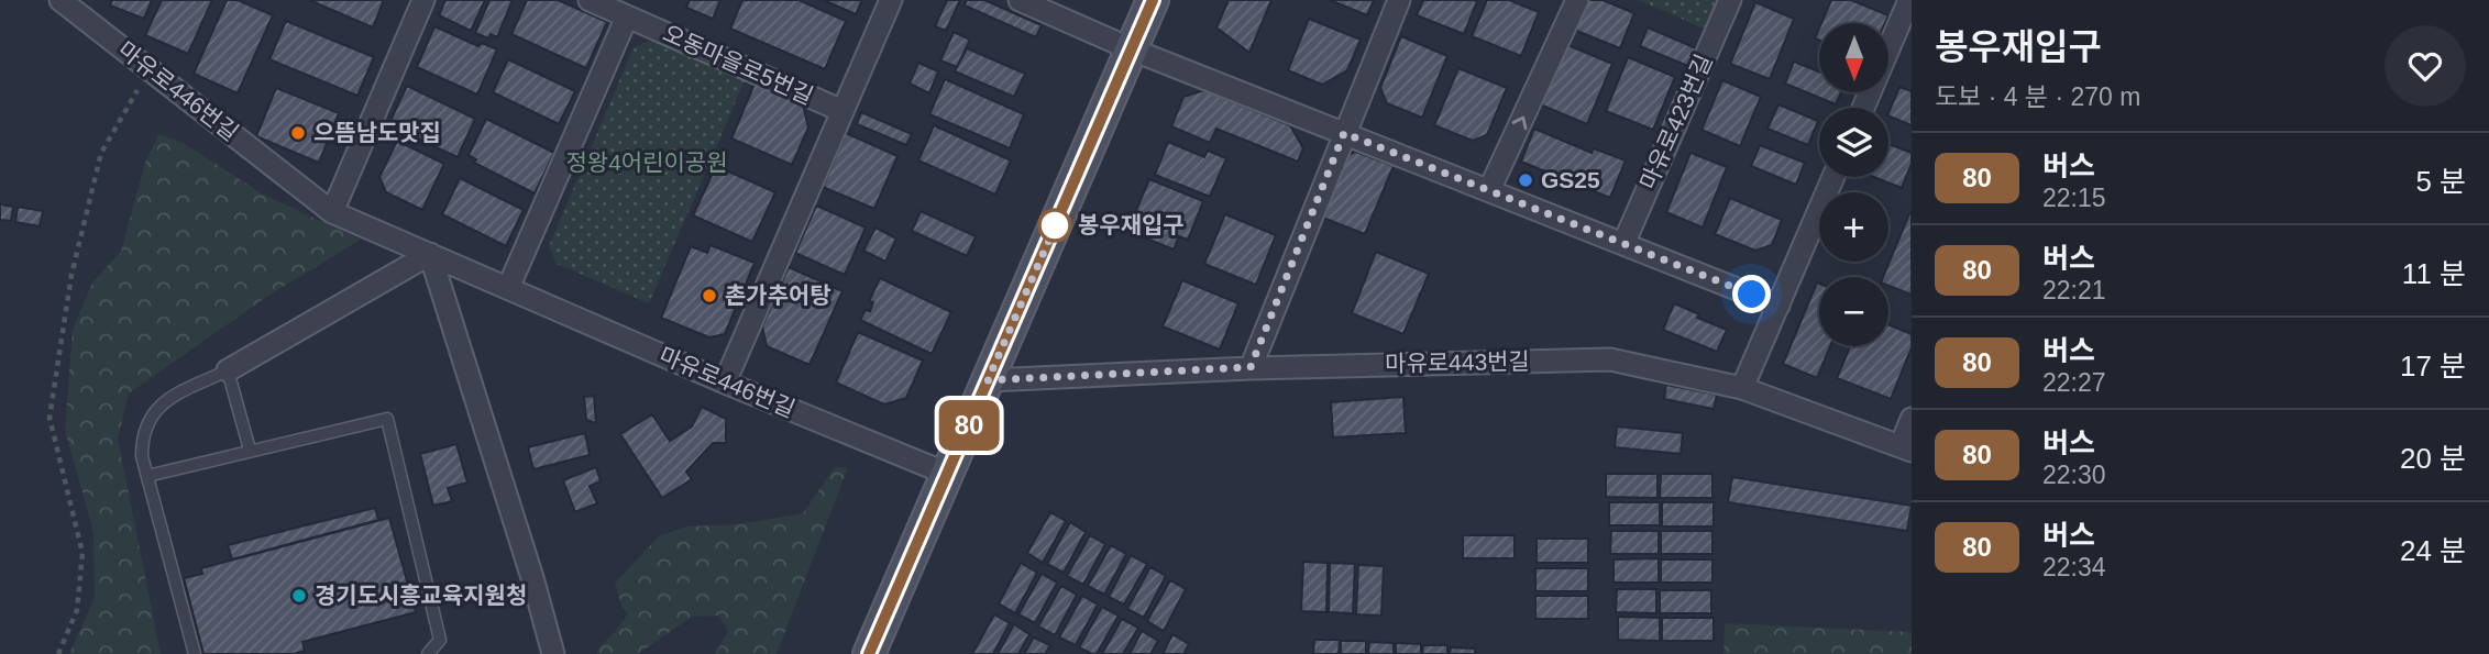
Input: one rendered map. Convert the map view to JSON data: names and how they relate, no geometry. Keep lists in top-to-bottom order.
{
  "streets": {
    "street": [
      "오동마을로5번길",
      "마유로446번길",
      "마유로423번길",
      "마유로443번길"
    ]
  },
  "crossings": [
    ["오동마을로5번길", "마유로446번길"]
  ],
  "parks": ["정왕4어린이공원"],
  "places": [
    "으뜸남도맛집",
    "GS25",
    "봉우재입구",
    "촌가추어탕",
    "경기도시흥교육지원청"
  ],
  "lines": ["bus line 80"],
  "north": "bottom",
  "page": {
    "on_map": "80",
    "heading": ["봉우재입구", "도보 · 4 분 · 270 m"],
    "map_buttons": ["+", "−"],
    "list": [
      {
        "mark": "80",
        "name": "버스",
        "note": "22:15",
        "value": "5 분"
      },
      {
        "mark": "80",
        "name": "버스",
        "note": "22:21",
        "value": "11 분"
      },
      {
        "mark": "80",
        "name": "버스",
        "note": "22:27",
        "value": "17 분"
      },
      {
        "mark": "80",
        "name": "버스",
        "note": "22:30",
        "value": "20 분"
      },
      {
        "mark": "80",
        "name": "버스",
        "note": "22:34",
        "value": "24 분"
      }
    ]
  }
}
